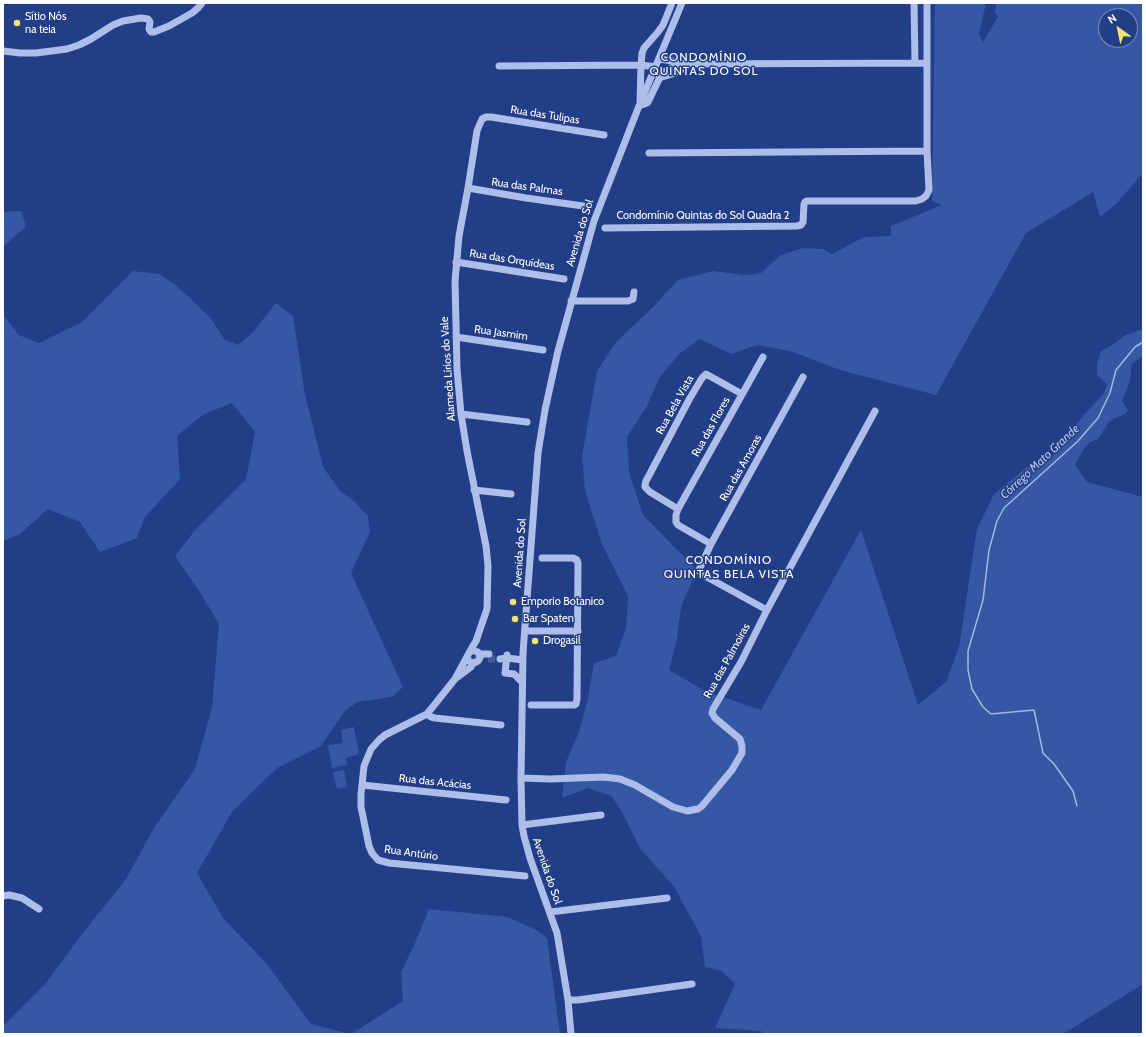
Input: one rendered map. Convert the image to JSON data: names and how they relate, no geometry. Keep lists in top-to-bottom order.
{
  "streets": {
    "street": [
      "Rua das Tulipas",
      "Rua das Palmas",
      "Condomínio Quintas do Sol Quadra 2",
      "Avenida do Sol",
      "Rua das Orquídeas",
      "Rua Jasmim",
      "Alameda Lírios do Vale",
      "Rua Bela Vista",
      "Rua das Flores",
      "Rua das Amoras",
      "Rua das Palmoiras",
      "Rua das Acácias",
      "Rua Antúrio"
    ]
  },
  "crossings": [
    ["Rua das Tulipas", "Alameda Lírios do Vale"],
    ["Rua das Palmas", "Alameda Lírios do Vale"],
    ["Avenida do Sol", "Rua das Palmoiras"],
    ["Rua das Orquídeas", "Alameda Lírios do Vale"],
    ["Rua Jasmim", "Alameda Lírios do Vale"],
    ["Alameda Lírios do Vale", "Rua Antúrio"],
    ["Rua Bela Vista", "Rua das Flores"],
    ["Rua das Amoras", "Rua das Palmoiras"],
    ["Rua das Acácias", "Rua Antúrio"]
  ],
  "districts": ["CONDOMÍNIO QUINTAS DO SOL", "CONDOMÍNIO QUINTAS BELA VISTA"],
  "water": ["Córrego Mato Grande"],
  "places": [
    "Sítio Nós na teia",
    "Emporio Botanico",
    "Bar Spaten",
    "Drogasil"
  ],
  "north": "top left"
}
